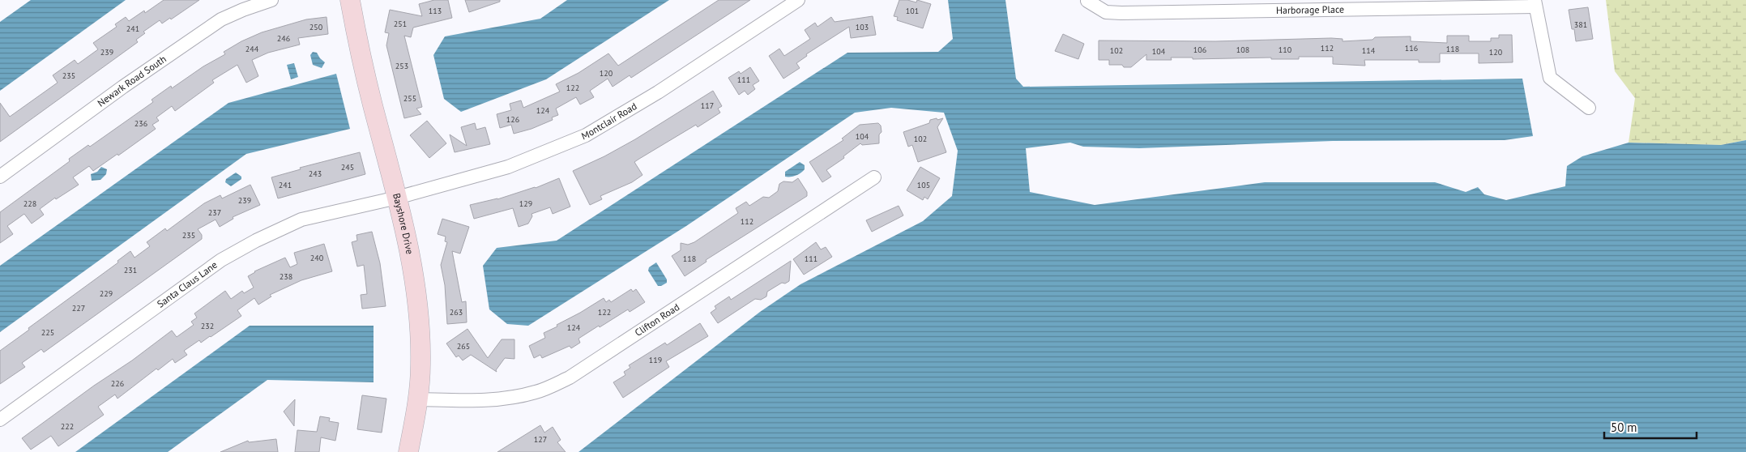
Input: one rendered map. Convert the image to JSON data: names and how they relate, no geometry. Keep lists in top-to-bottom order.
{
  "streets": {
    "street": [
      "Harborage Place",
      "Newark Road South",
      "Montclair Road",
      "Bayshore Drive",
      "Santa Claus Lane",
      "Clifton Road"
    ]
  },
  "crossings": [
    ["Montclair Road", "Bayshore Drive"],
    ["Montclair Road", "Santa Claus Lane"],
    ["Bayshore Drive", "Santa Claus Lane"],
    ["Bayshore Drive", "Clifton Road"]
  ],
  "house_numbers": [
    "113",
    "101",
    "251",
    "381",
    "250",
    "103",
    "241",
    "246",
    "112",
    "116",
    "244",
    "118",
    "106",
    "108",
    "110",
    "102",
    "114",
    "104",
    "239",
    "120",
    "253",
    "120",
    "235",
    "111",
    "122",
    "255",
    "117",
    "124",
    "126",
    "236",
    "104",
    "102",
    "245",
    "243",
    "241",
    "105",
    "239",
    "228",
    "129",
    "237",
    "112",
    "235",
    "240",
    "118",
    "111",
    "231",
    "238",
    "229",
    "227",
    "263",
    "122",
    "232",
    "124",
    "225",
    "265",
    "119",
    "226",
    "222",
    "127"
  ],
  "scale_bar": "50 m"
}
